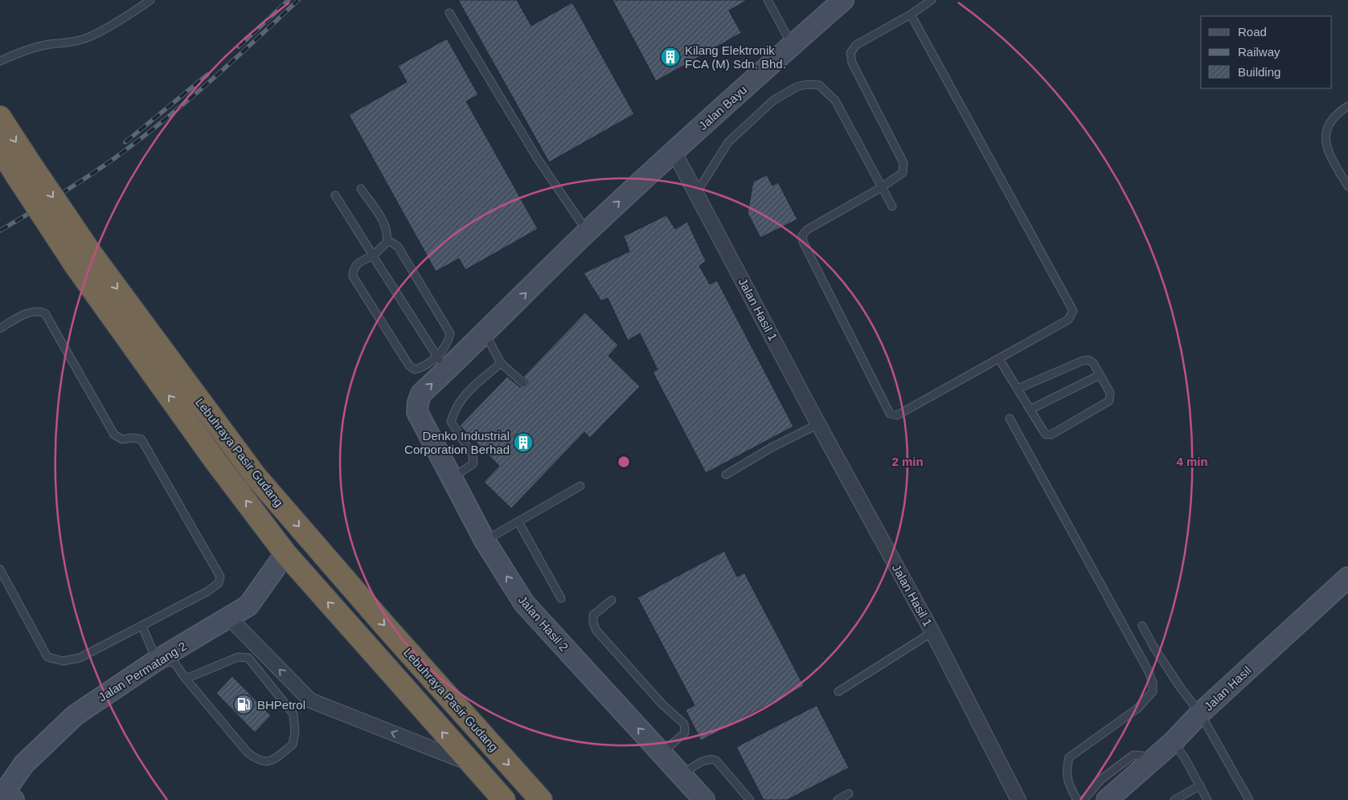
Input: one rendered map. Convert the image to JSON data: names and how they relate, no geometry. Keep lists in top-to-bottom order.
{
  "streets": {
    "highway": ["Lebuhraya Pasir Gudang"],
    "street": [
      "Jalan Bayu",
      "Jalan Hasil 1",
      "Jalan Hasil 2",
      "Jalan Permatang 2",
      "Jalan Hasil"
    ]
  },
  "crossings": [
    ["Jalan Bayu", "Jalan Hasil 1"],
    ["Lebuhraya Pasir Gudang", "Jalan Permatang 2"]
  ],
  "one_way": ["Jalan Hasil 2"],
  "places": {
    "building": ["Kilang Elektronik FCA (M) Sdn. Bhd.", "Denko Industrial Corporation Berhad"],
    "fuel station": ["BHPetrol"]
  },
  "legend": ["Road", "Railway", "Building"],
  "rings": ["2 min", "4 min"]
}
